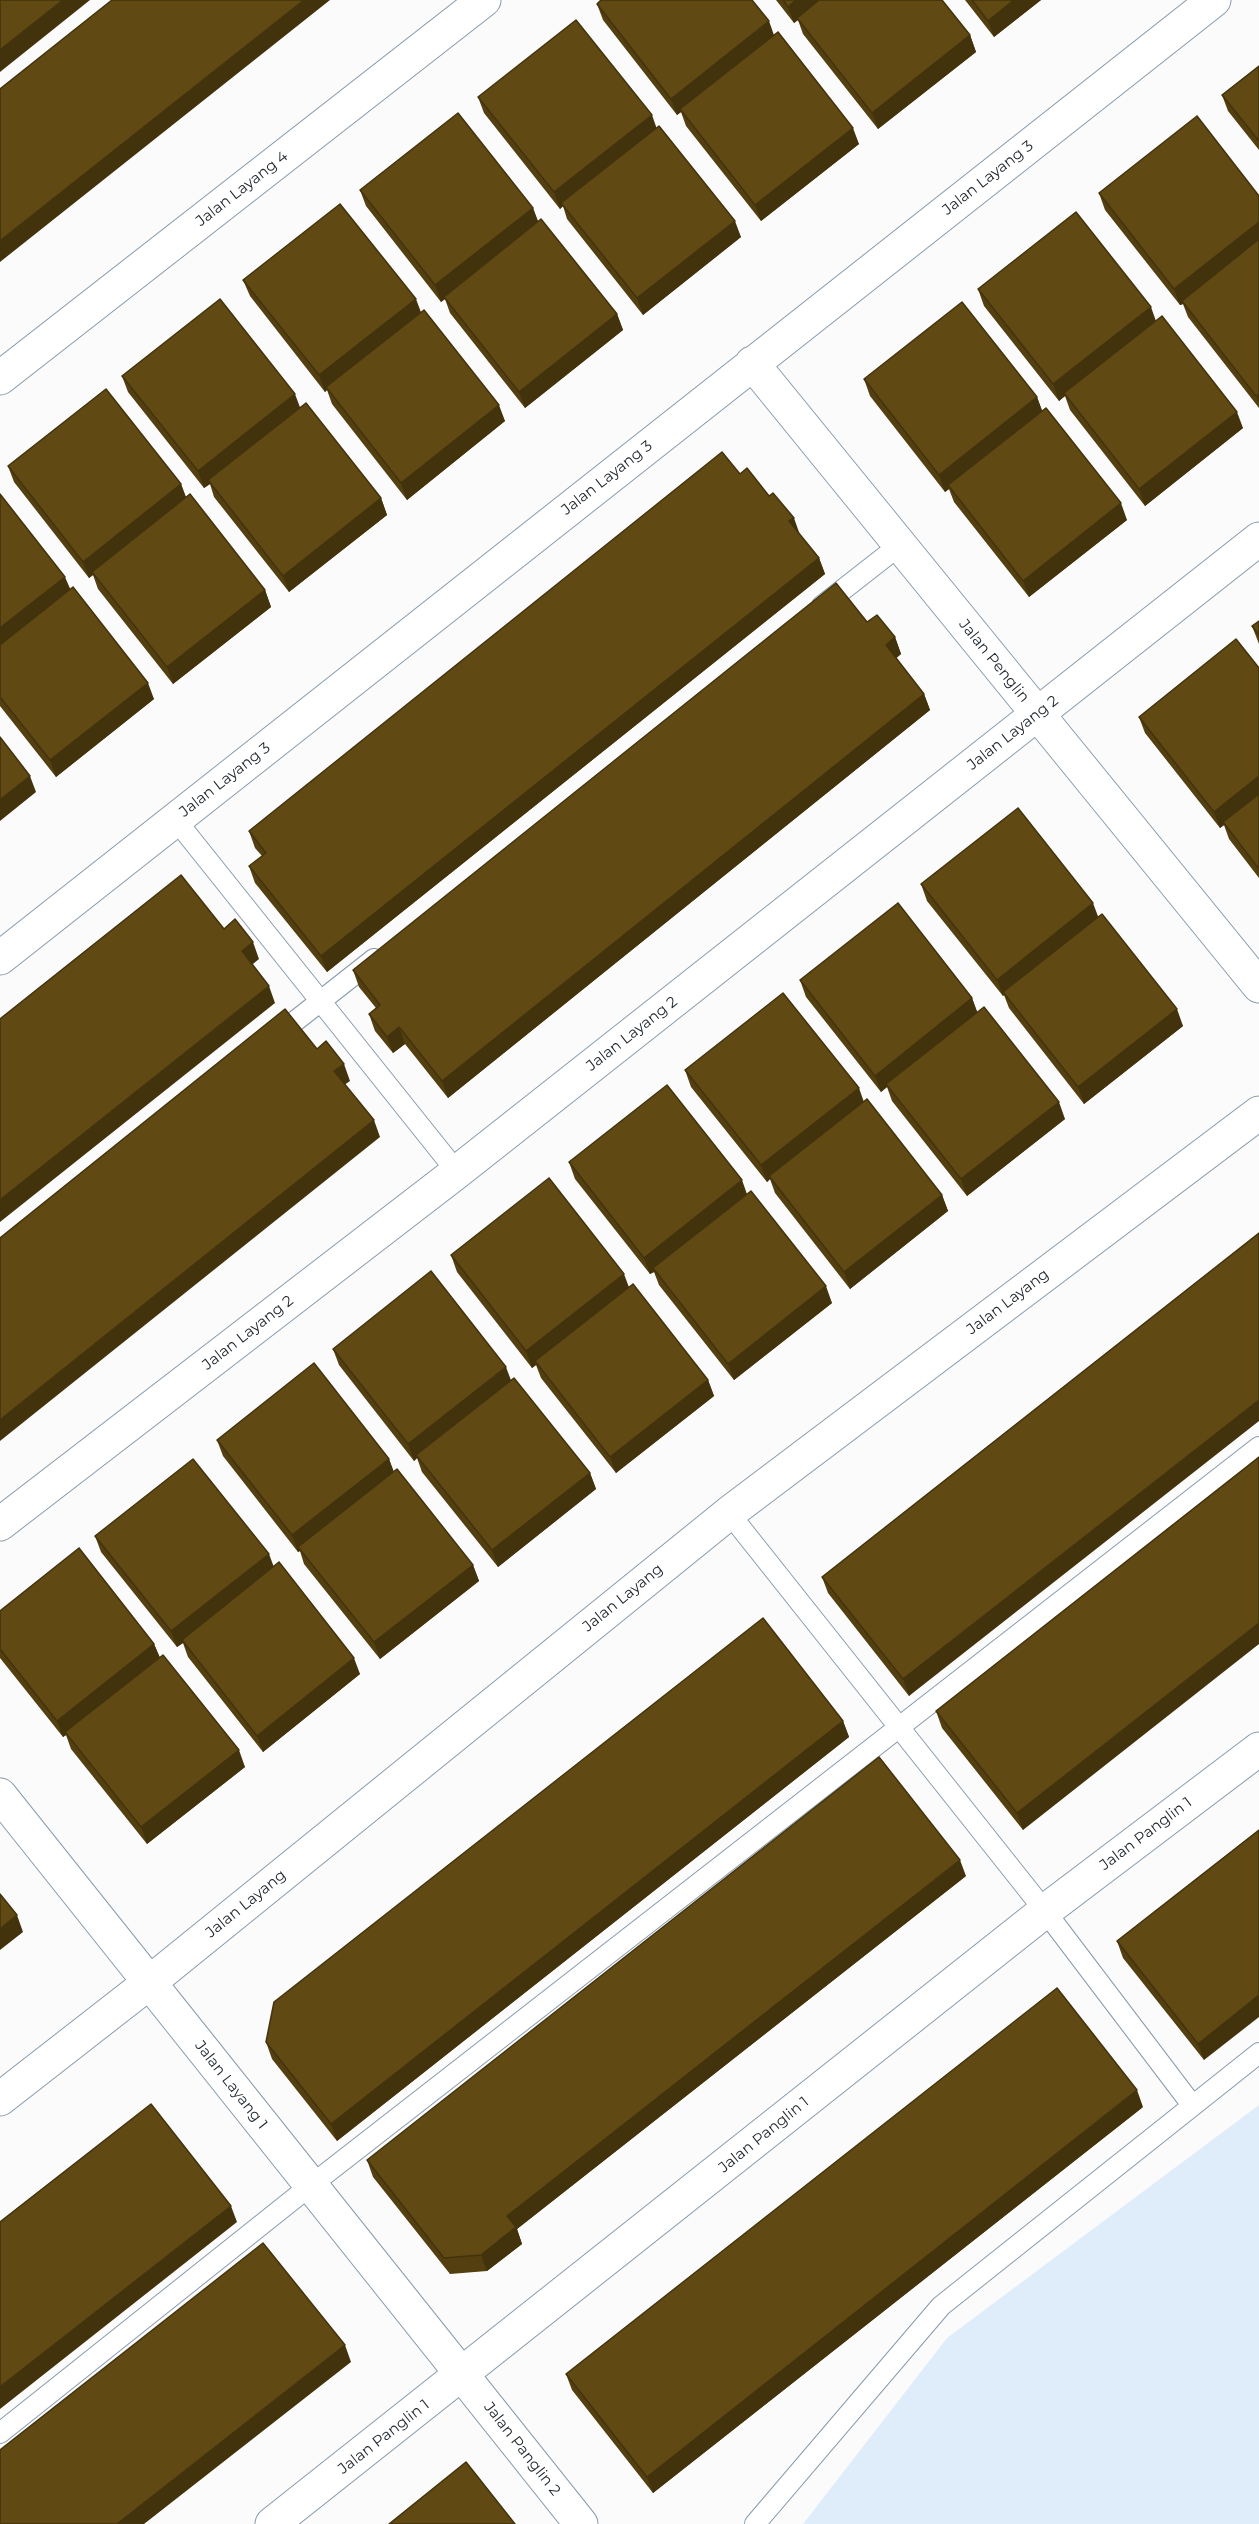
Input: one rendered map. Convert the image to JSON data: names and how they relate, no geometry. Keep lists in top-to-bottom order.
{
  "streets": {
    "street": [
      "Jalan Layang 3",
      "Jalan Layang 4",
      "Jalan Penglin",
      "Jalan Layang 2",
      "Jalan Layang",
      "Jalan Panglin 1",
      "Jalan Layang 1",
      "Jalan Panglin 2"
    ]
  },
  "crossings": [
    ["Jalan Layang 3", "Jalan Penglin"],
    ["Jalan Penglin", "Jalan Layang 2"],
    ["Jalan Layang", "Jalan Layang 1"],
    ["Jalan Panglin 1", "Jalan Layang 1"],
    ["Jalan Panglin 1", "Jalan Panglin 2"],
    ["Jalan Layang 1", "Jalan Panglin 2"]
  ]
}
